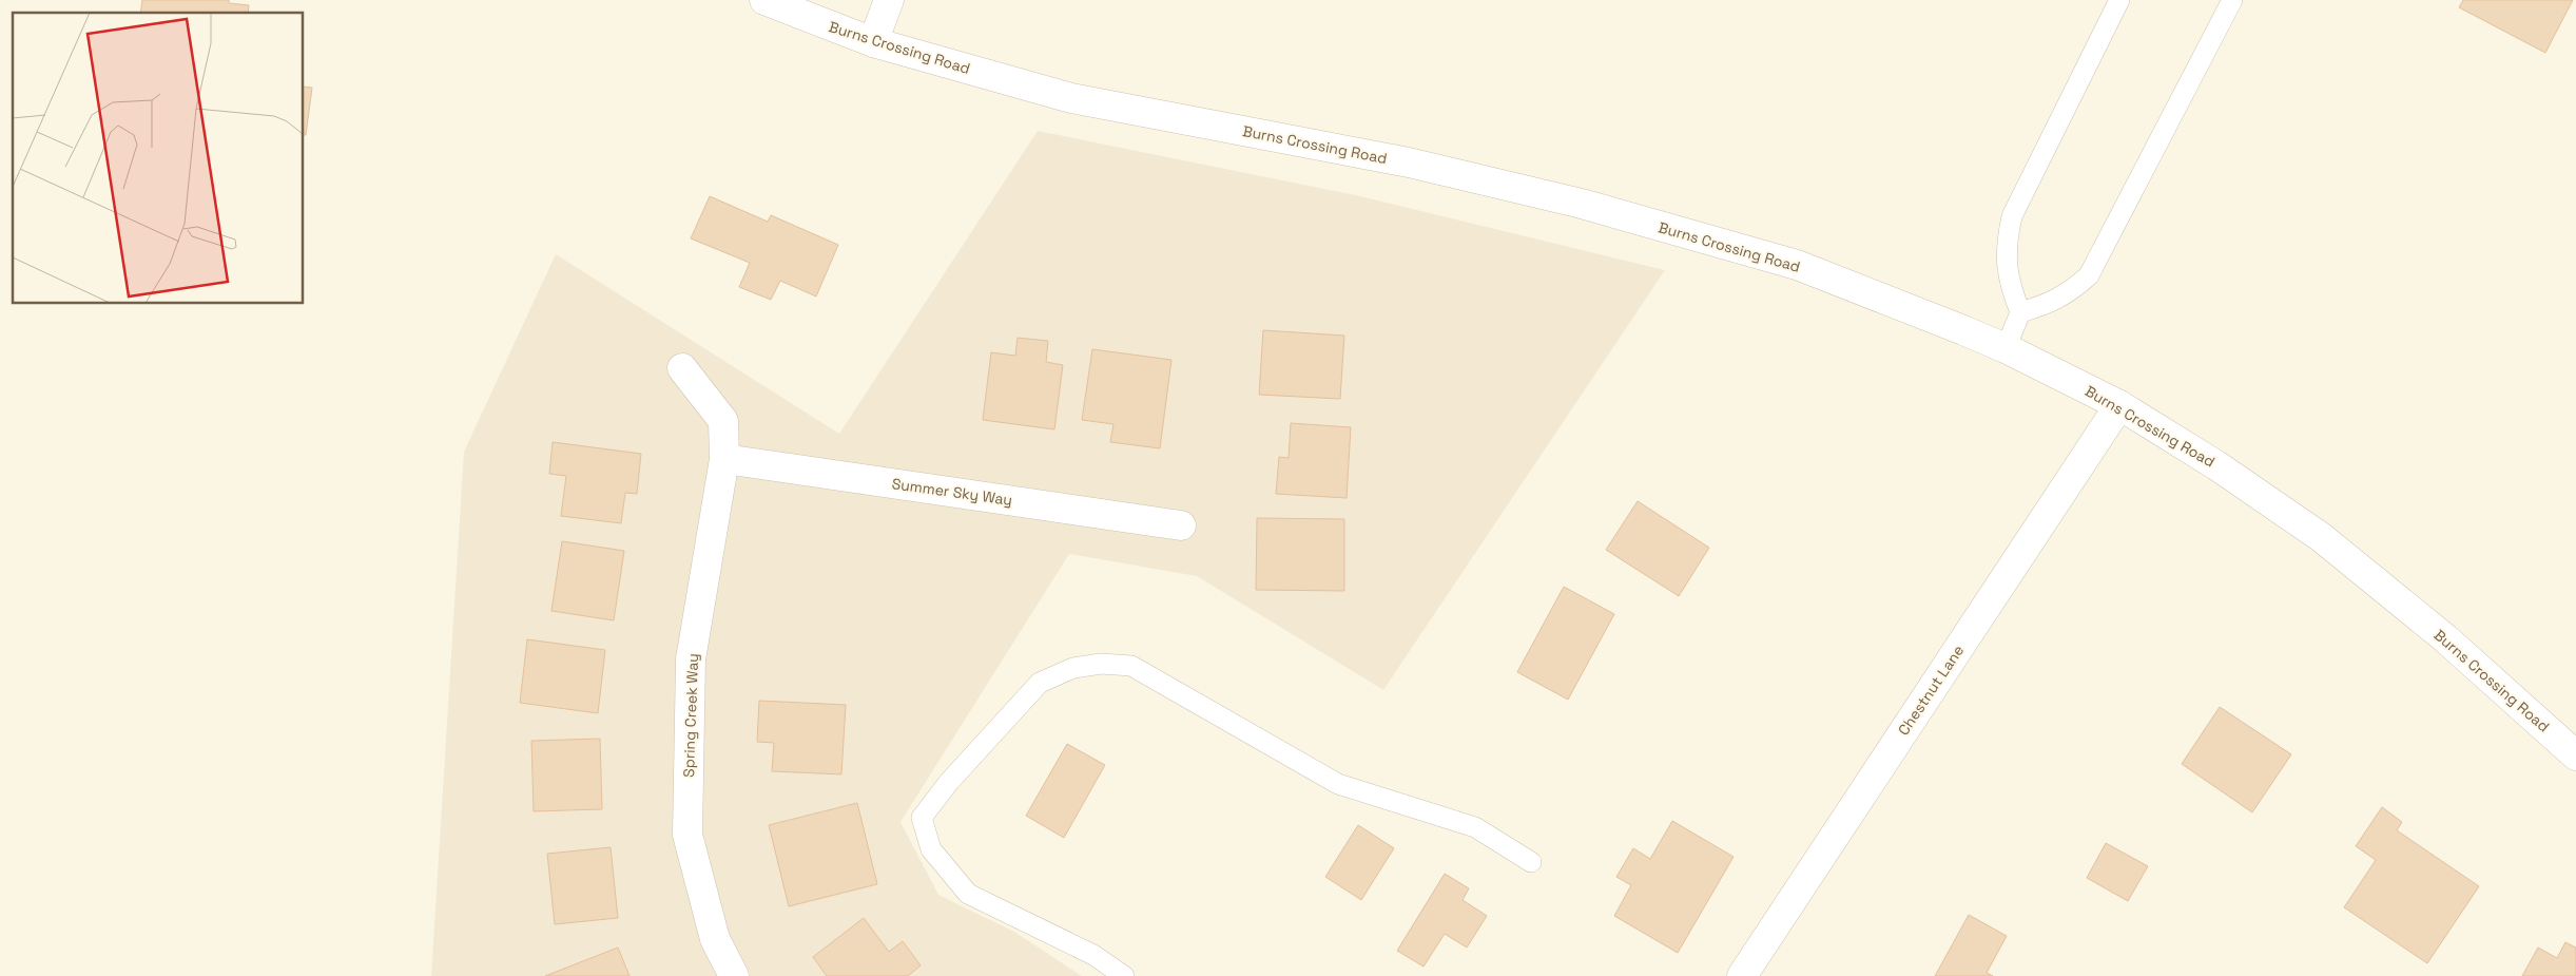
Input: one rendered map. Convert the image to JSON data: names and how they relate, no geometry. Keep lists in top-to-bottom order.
{
  "streets": {
    "street": [
      "Burns Crossing Road",
      "Summer Sky Way",
      "Chestnut Lane",
      "Spring Creek Way"
    ]
  },
  "crossings": [
    ["Burns Crossing Road", "Chestnut Lane"],
    ["Summer Sky Way", "Spring Creek Way"]
  ]
}
